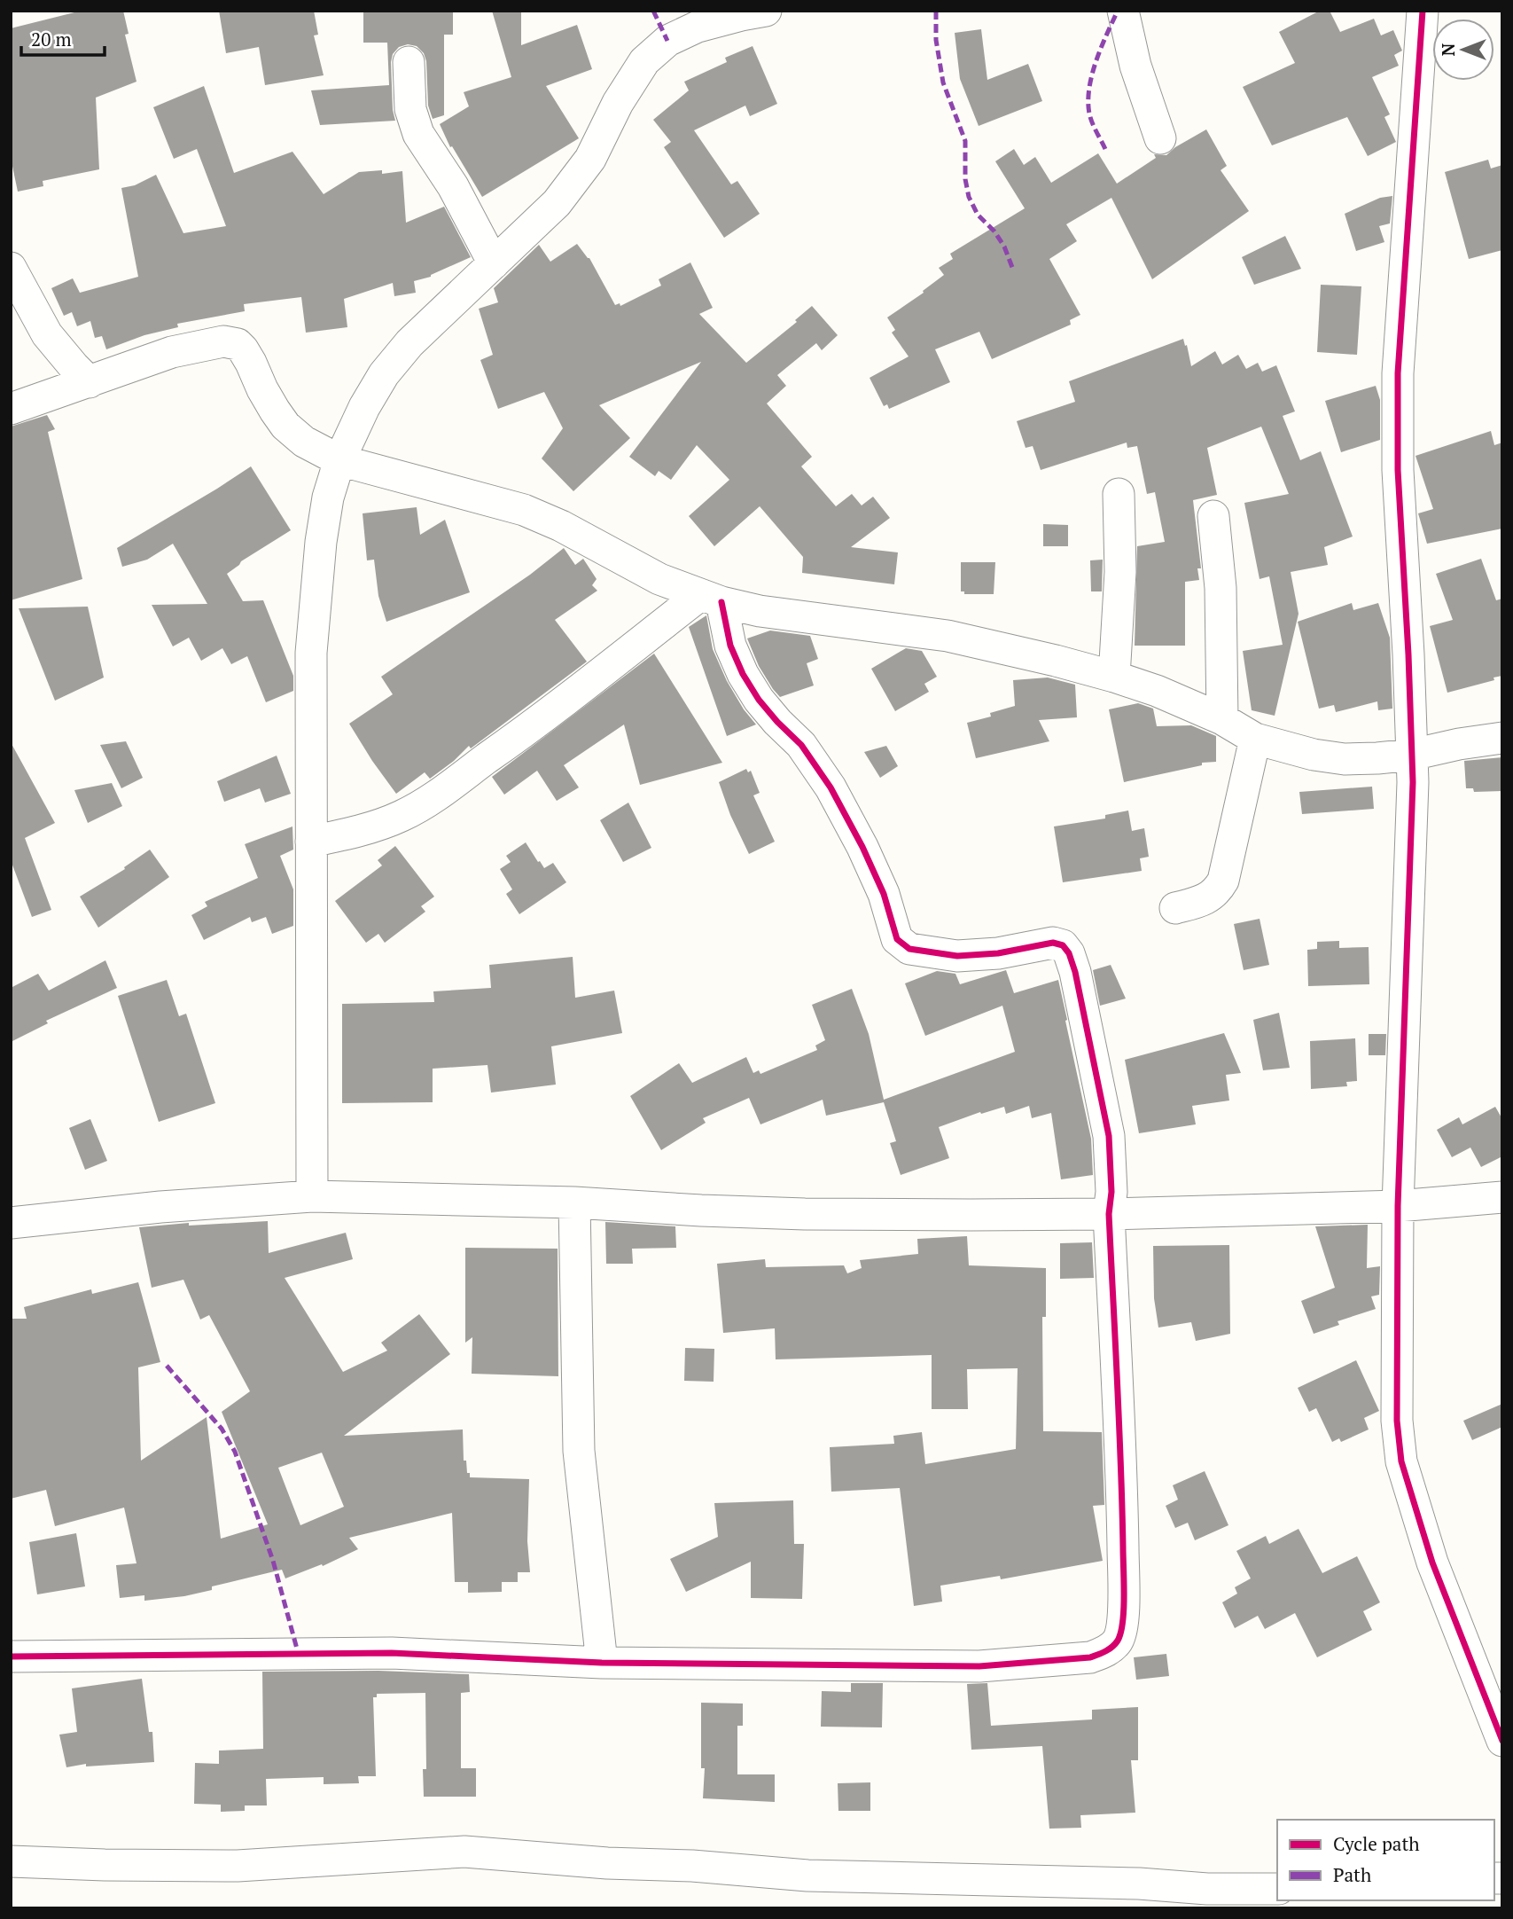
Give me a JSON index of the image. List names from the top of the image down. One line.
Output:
{"legend":["Cycle path","Path"],"scale_bar":"20 m","north":"left"}
